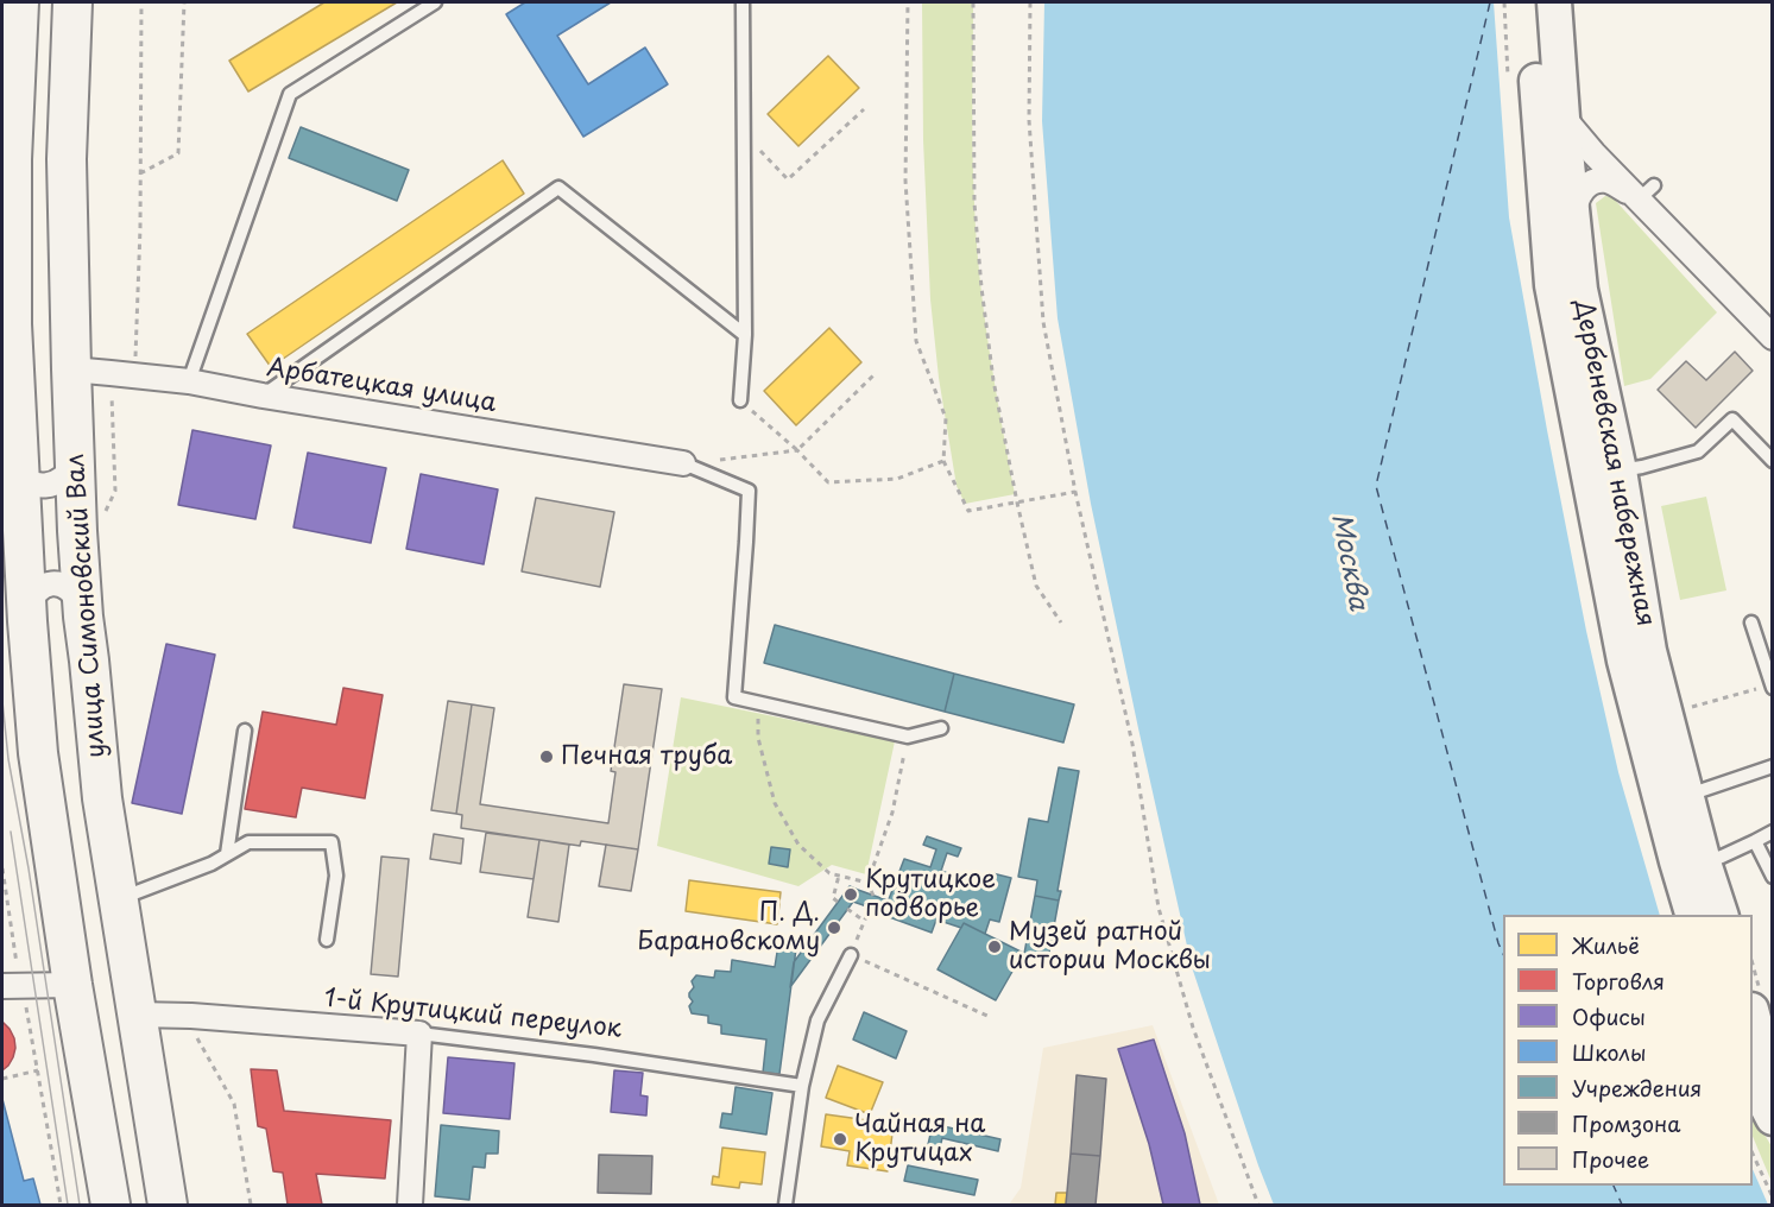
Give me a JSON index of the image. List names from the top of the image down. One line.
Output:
{"streets":{"main road":["Дербеневская набережная","улица Симоновский Вал"],"street":["Арбатецкая улица","1-й Крутицкий переулок"]},"crossings":[["Арбатецкая улица","улица Симоновский Вал"],["улица Симоновский Вал","1-й Крутицкий переулок"]],"water":["Москва"],"places":["Печная труба","Крутицкое подворье","П. Д. Барановскому","Музей ратной истории Москвы","Чайная на Крутицах"],"legend":["Жильё","Торговля","Офисы","Школы","Учреждения","Промзона","Прочее"]}
